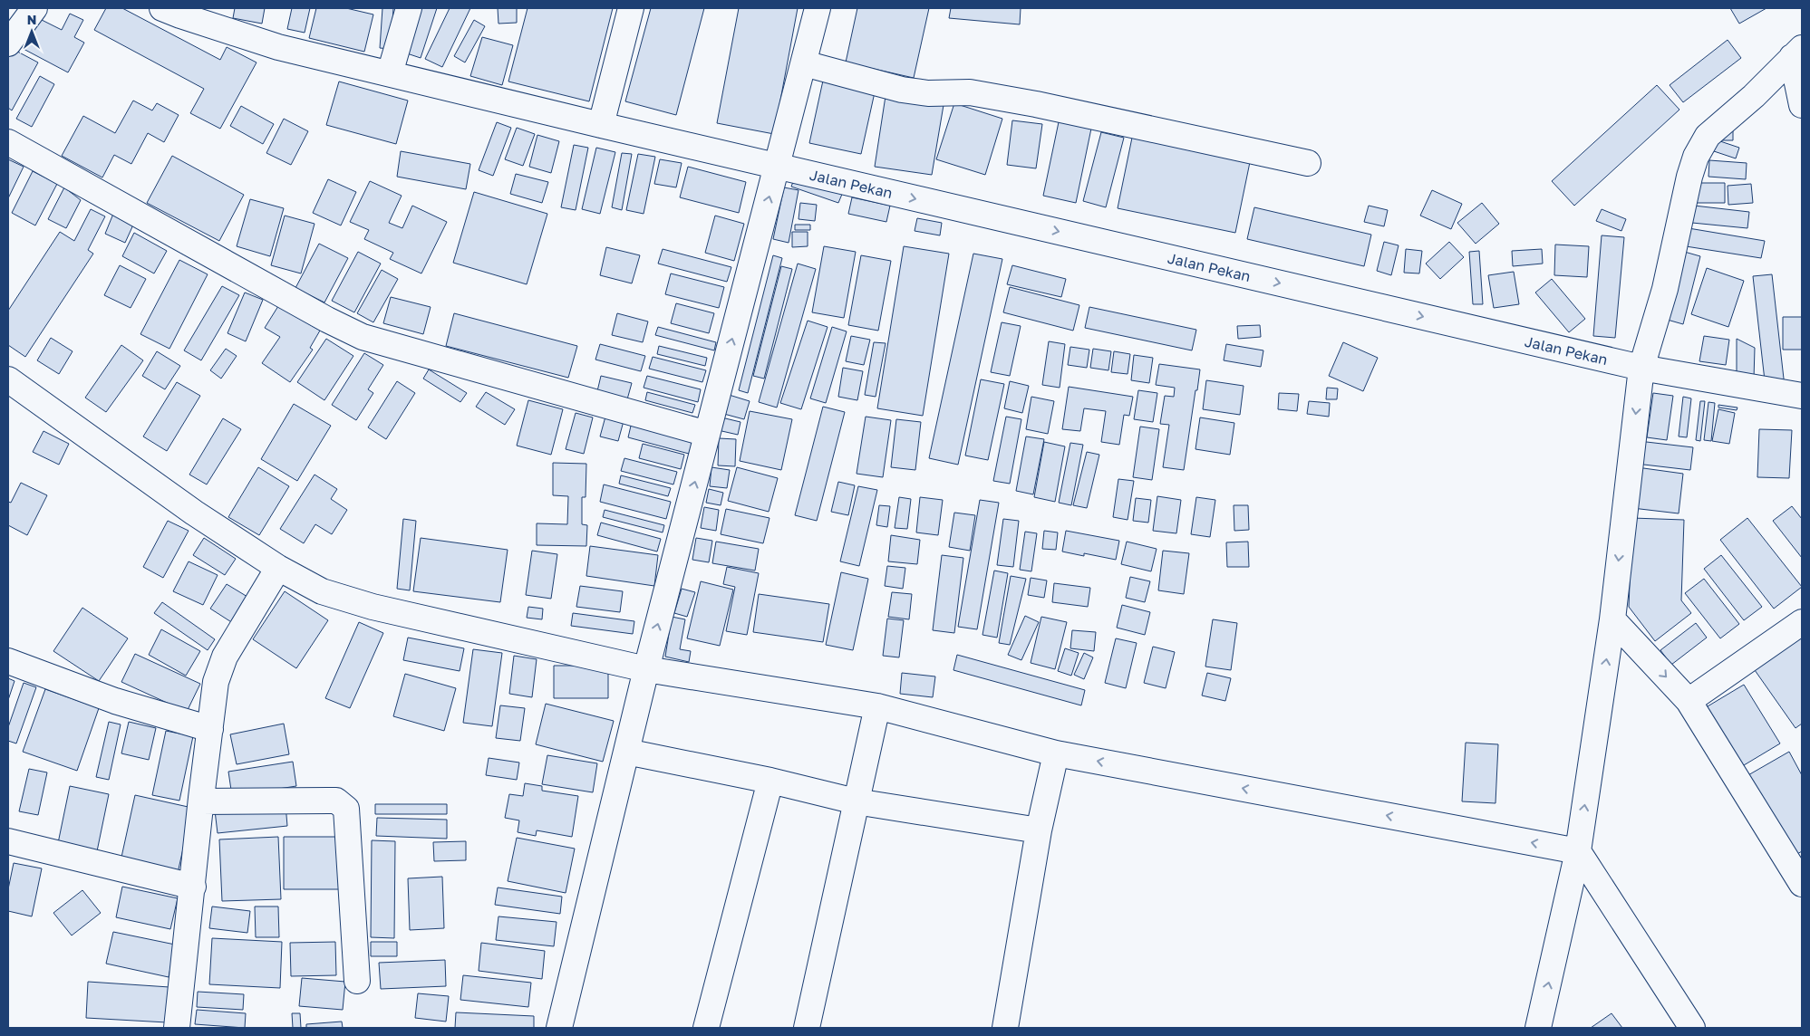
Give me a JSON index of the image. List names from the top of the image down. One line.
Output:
{"streets":{"street":["Jalan Pekan"]},"north":"top"}
